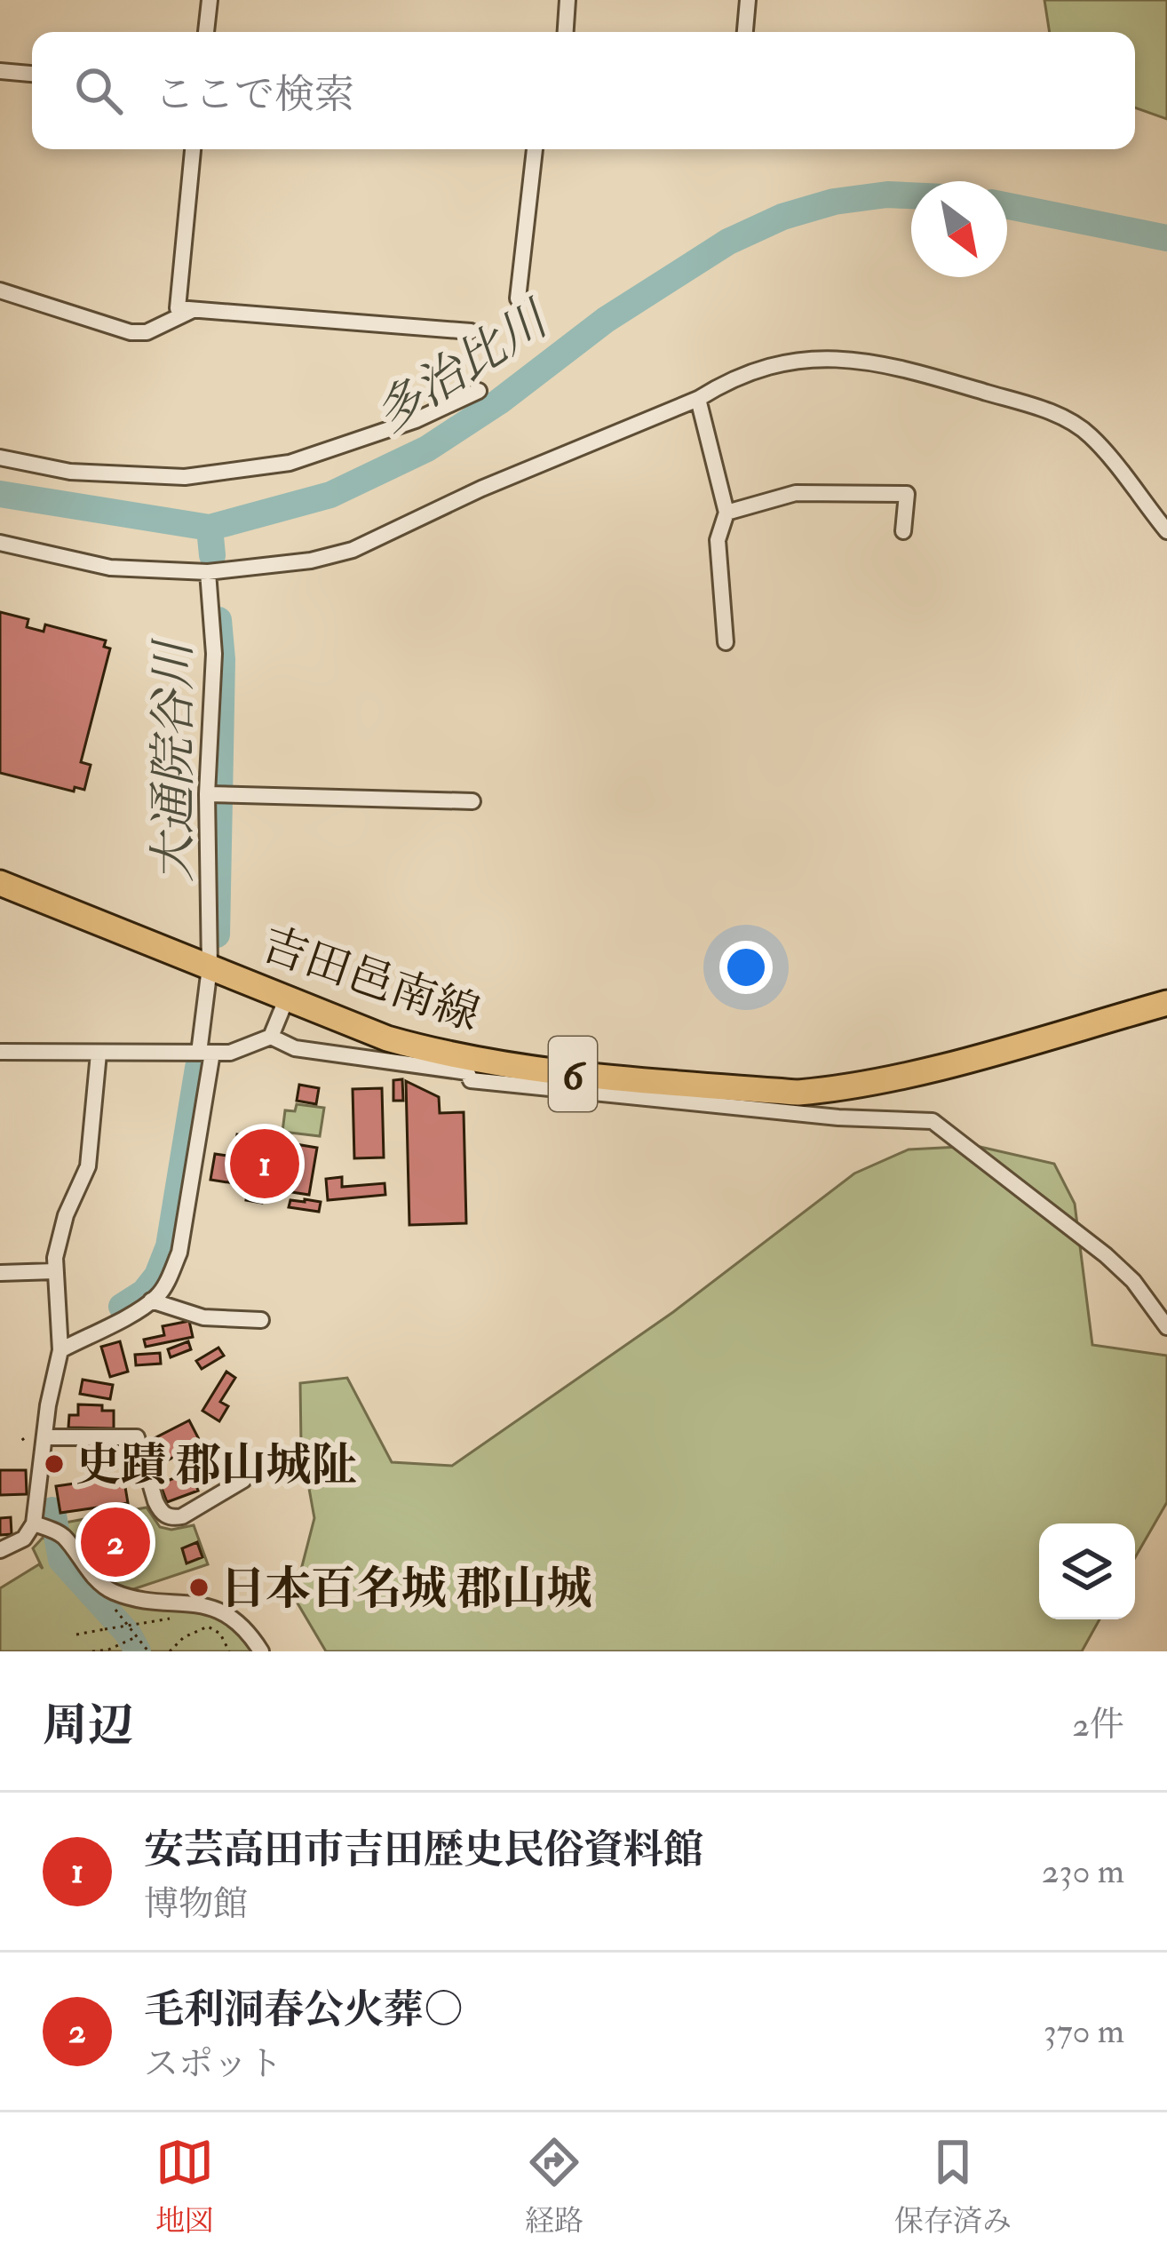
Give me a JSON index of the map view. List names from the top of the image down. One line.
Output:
{"streets":{"main road":["吉田邑南線","6"]},"water":["多治比川","大通院谷川"],"places":["史蹟 郡山城阯","日本百名城 郡山城"],"north":"bottom right","page":{"search":"ここで検索","pins":["1","2"],"heading":["周辺","2件"],"list":[{"mark":"1","name":"安芸高田市吉田歴史民俗資料館","note":"博物館","value":"230 m"},{"mark":"2","name":"毛利洞春公火葬○","note":"スポット","value":"370 m"}],"nav":["地図","経路","保存済み"]}}
